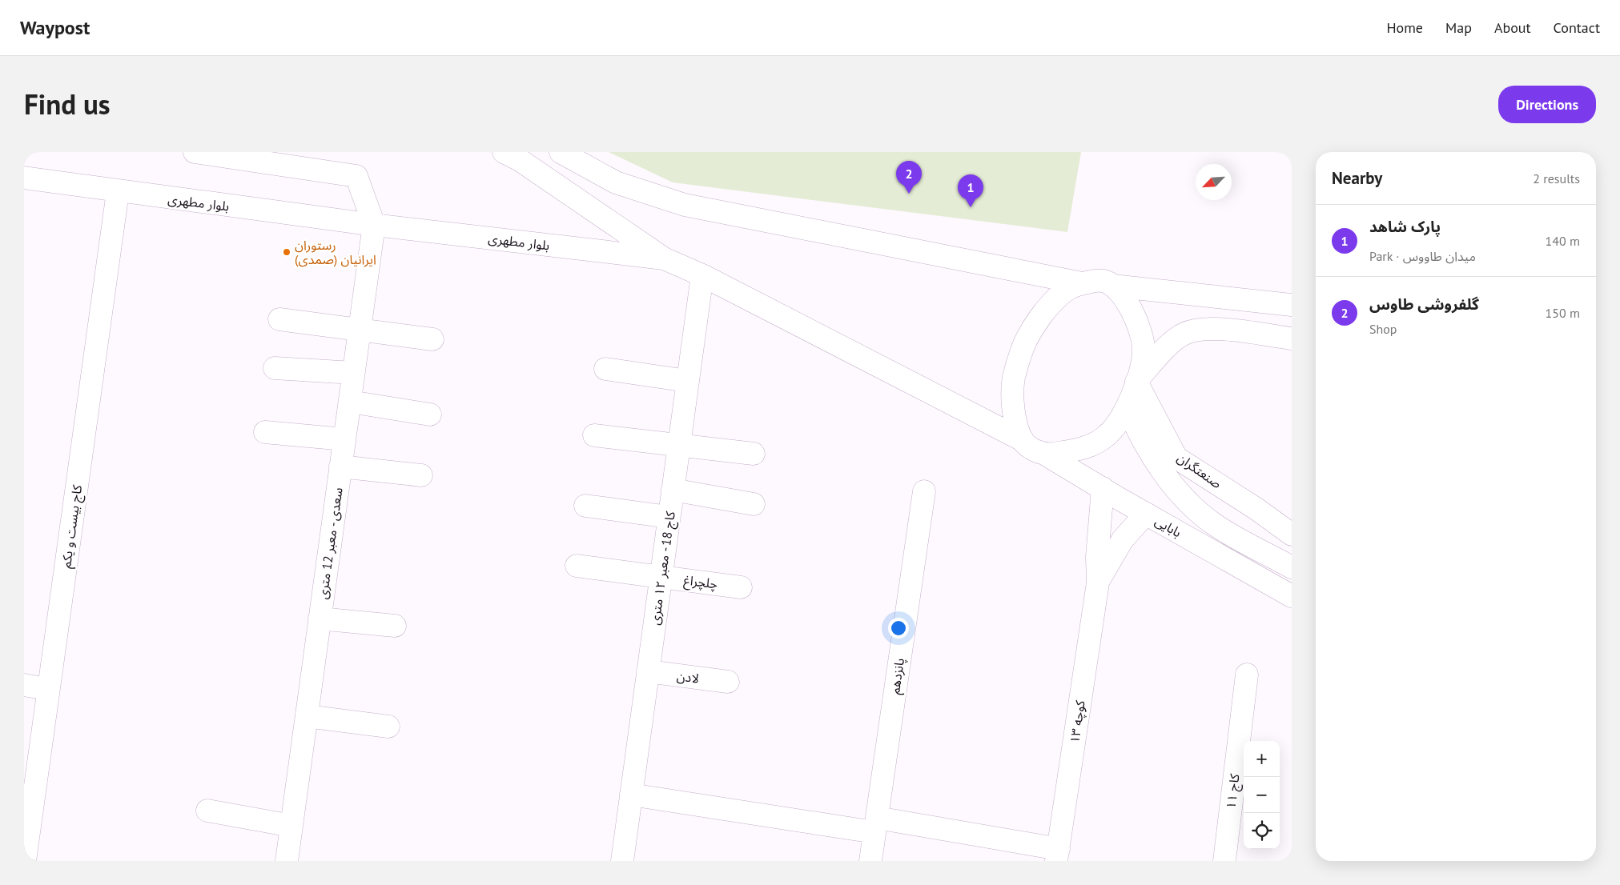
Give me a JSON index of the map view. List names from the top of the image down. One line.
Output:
{"streets":{"street":["بلوار مطهری","صنعتگران","کاج بیست و یکم","بابایی","سعدی - معبر 12 متری","کاج 18 - معبر ۱۲ متری","چلچراغ","پانزدهم","لادن","کوچه ۱۳","کاج ۱۱"]},"crossings":[["بلوار مطهری","کاج بیست و یکم"],["بلوار مطهری","بابایی"],["بلوار مطهری","سعدی - معبر 12 متری"],["بابایی","کاج 18 - معبر ۱۲ متری"],["بابایی","کوچه ۱۳"],["کاج 18 - معبر ۱۲ متری","چلچراغ"],["کاج 18 - معبر ۱۲ متری","لادن"]],"places":["رستوران ایرانیان (صمدی)"],"north":"bottom left","page":{"header":"Waypost","nav":["Home","Map","About","Contact"],"title":"Find us","buttons":"Directions","heading":["Nearby","2 results"],"pins":["2","1"],"list":[{"mark":"1","name":"پارک شاهد","note":"Park · میدان طاووس","value":"140 m"},{"mark":"2","name":"گلفروشی طاوس","note":"Shop","value":"150 m"}],"map_buttons":["+","−"]}}
